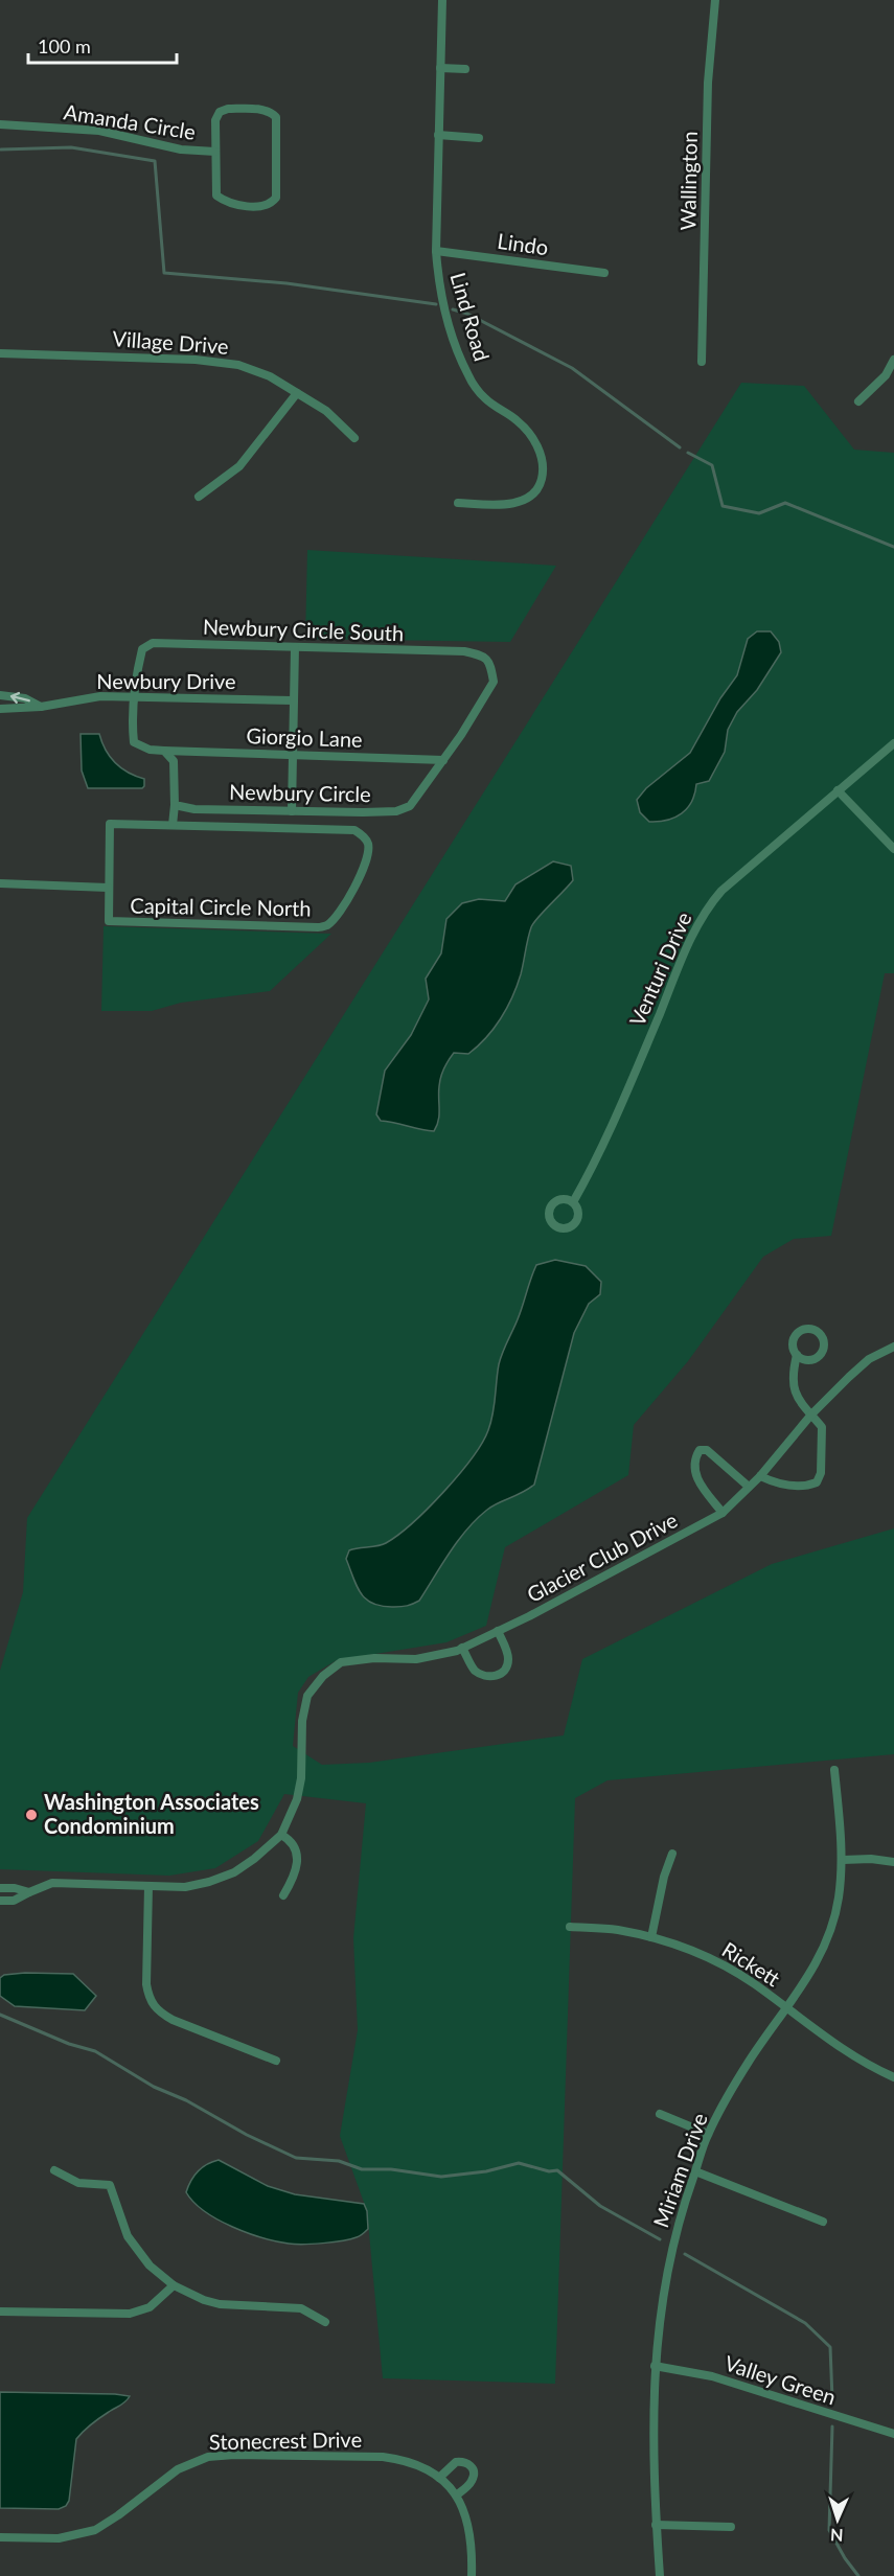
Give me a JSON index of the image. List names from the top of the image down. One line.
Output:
{"streets":{"street":["Amanda Circle","Wallington","Lindo","Lind Road","Village Drive","Newbury Circle South","Newbury Drive","Giorgio Lane","Newbury Circle","Capital Circle North","Venturi Drive","Glacier Club Drive","Rickett","Miriam Drive","Valley Green","Stonecrest Drive"]},"crossings":[["Lindo","Lind Road"],["Newbury Circle South","Newbury Drive"],["Newbury Circle South","Newbury Circle"],["Giorgio Lane","Newbury Circle"],["Rickett","Miriam Drive"],["Miriam Drive","Valley Green"]],"places":["Washington Associates Condominium"],"scale_bar":"100 m","north":"bottom"}
